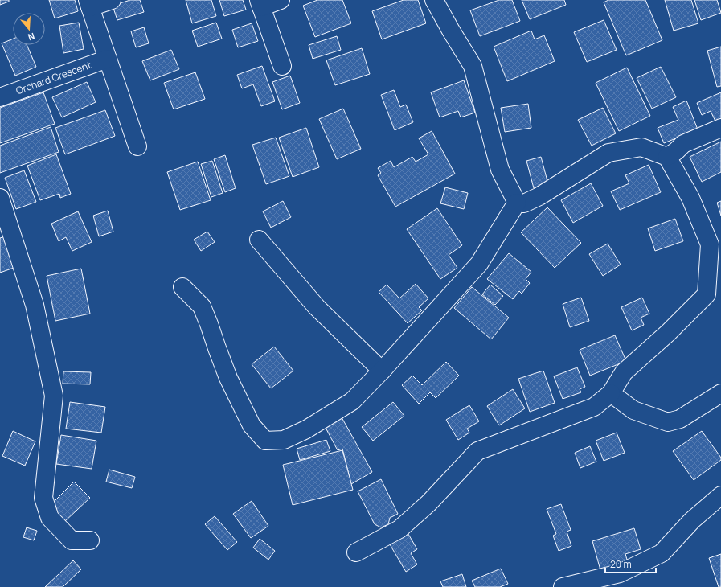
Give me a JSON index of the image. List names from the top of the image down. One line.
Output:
{"streets":{"street":["Orchard Crescent"]},"scale_bar":"20 m","north":"bottom"}
